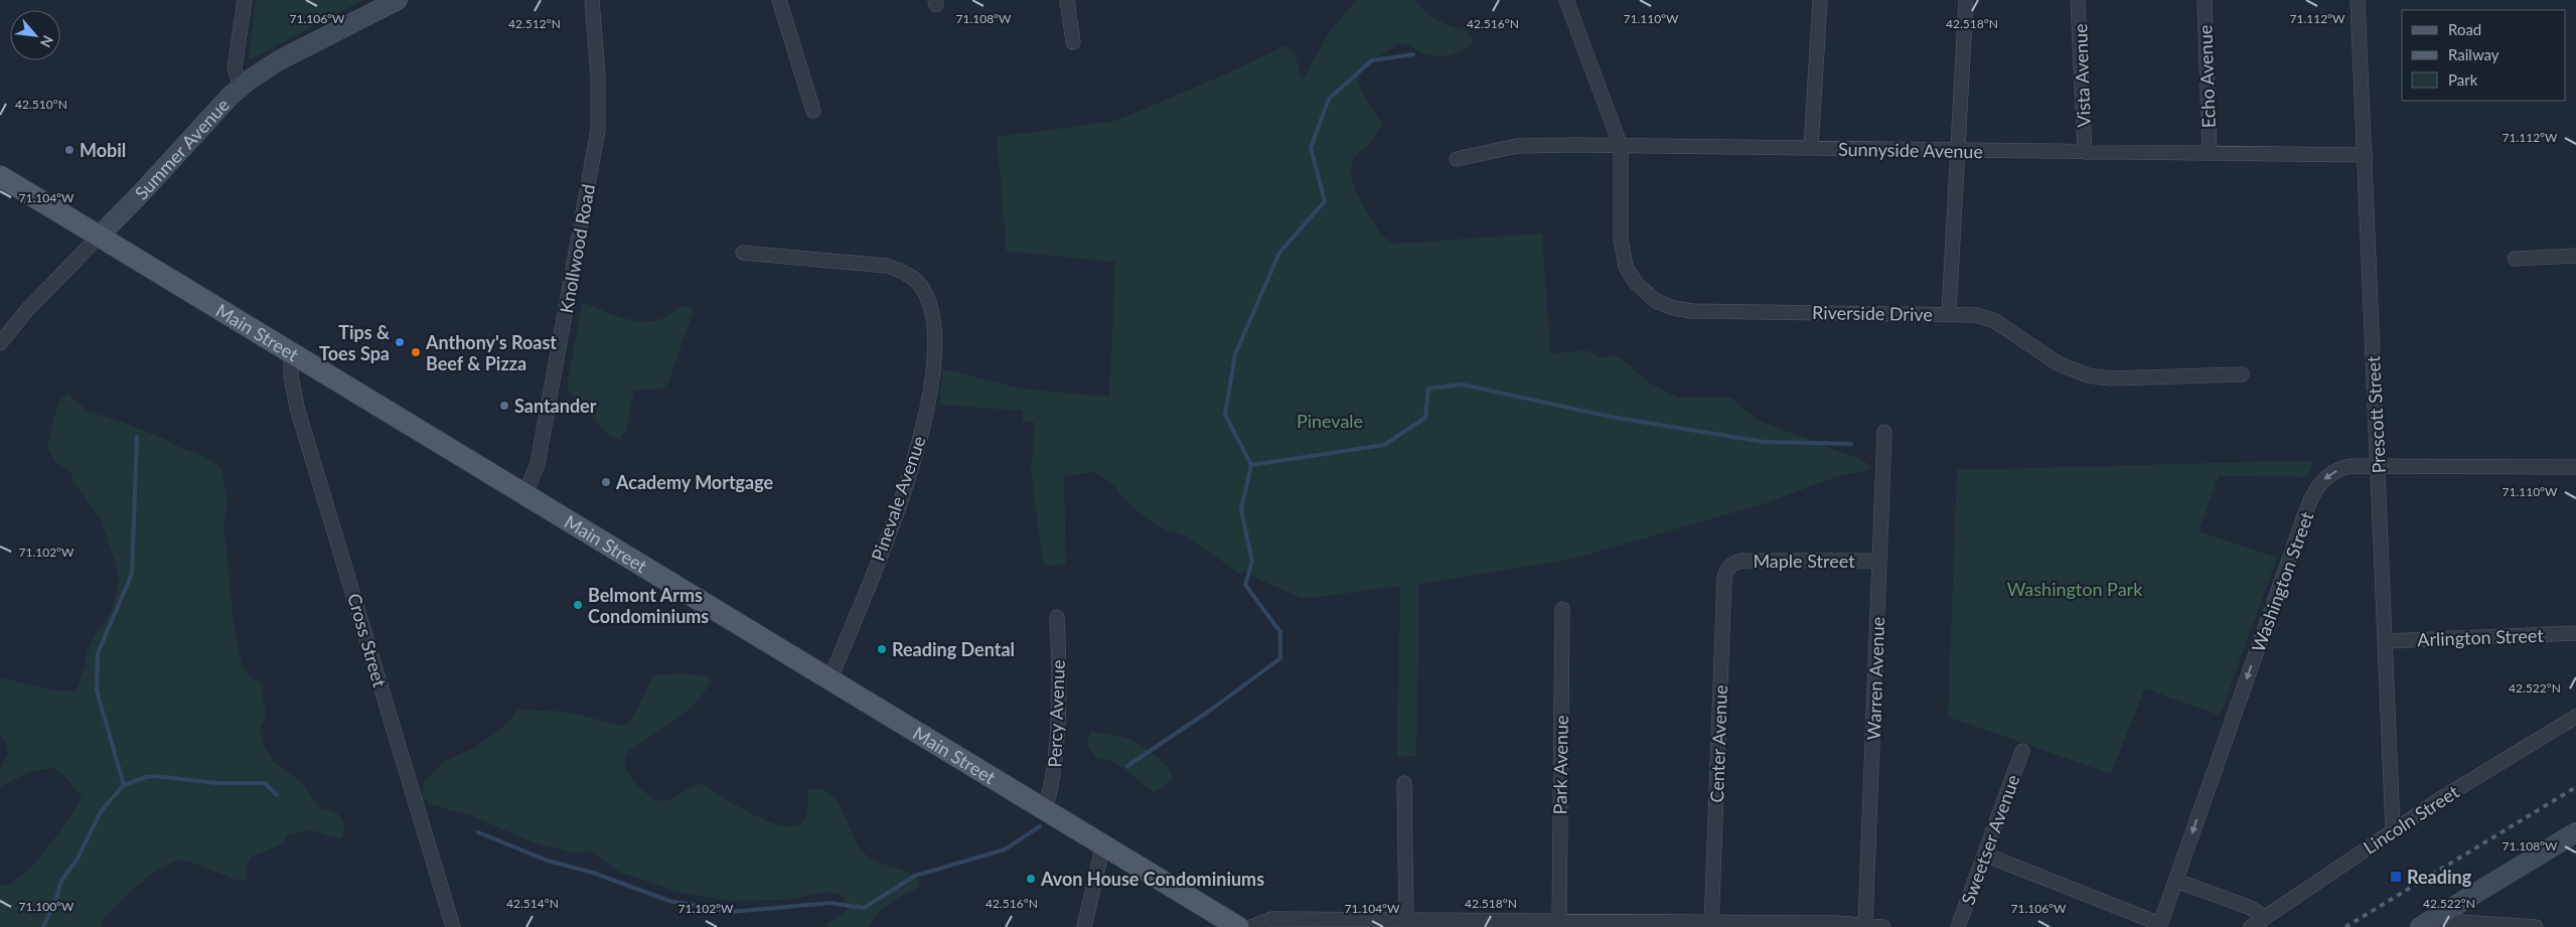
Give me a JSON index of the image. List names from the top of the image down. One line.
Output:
{"streets":{"main road":["Main Street"],"street":["Vista Avenue","Echo Avenue","Summer Avenue","Sunnyside Avenue","Knollwood Road","Riverside Drive","Prescott Street","Pinevale Avenue","Maple Street","Washington Street","Arlington Street","Cross Street","Warren Avenue","Percy Avenue","Center Avenue","Park Avenue","Lincoln Street","Sweetser Avenue"]},"crossings":[["Vista Avenue","Sunnyside Avenue"],["Echo Avenue","Sunnyside Avenue"],["Summer Avenue","Main Street"],["Sunnyside Avenue","Riverside Drive"],["Sunnyside Avenue","Prescott Street"],["Knollwood Road","Main Street"],["Main Street","Pinevale Avenue"],["Main Street","Cross Street"],["Main Street","Percy Avenue"],["Prescott Street","Washington Street"],["Prescott Street","Arlington Street"],["Prescott Street","Lincoln Street"],["Maple Street","Warren Avenue"],["Maple Street","Center Avenue"]],"one_way":["Washington Street"],"parks":["Pinevale","Washington Park"],"places":{"other":["Mobil","Tips & Toes Spa","Anthony's Roast Beef & Pizza","Santander","Academy Mortgage","Belmont Arms Condominiums","Reading Dental","Avon House Condominiums"],"transit":["Reading"]},"legend":["Road","Railway","Park"],"north":"bottom right","coordinates":["71.106°W","71.108°W","71.110°W","71.112°W","42.512°N","42.516°N","42.518°N","42.510°N","71.104°W","71.102°W","42.522°N","42.514°N","71.100°W"]}
